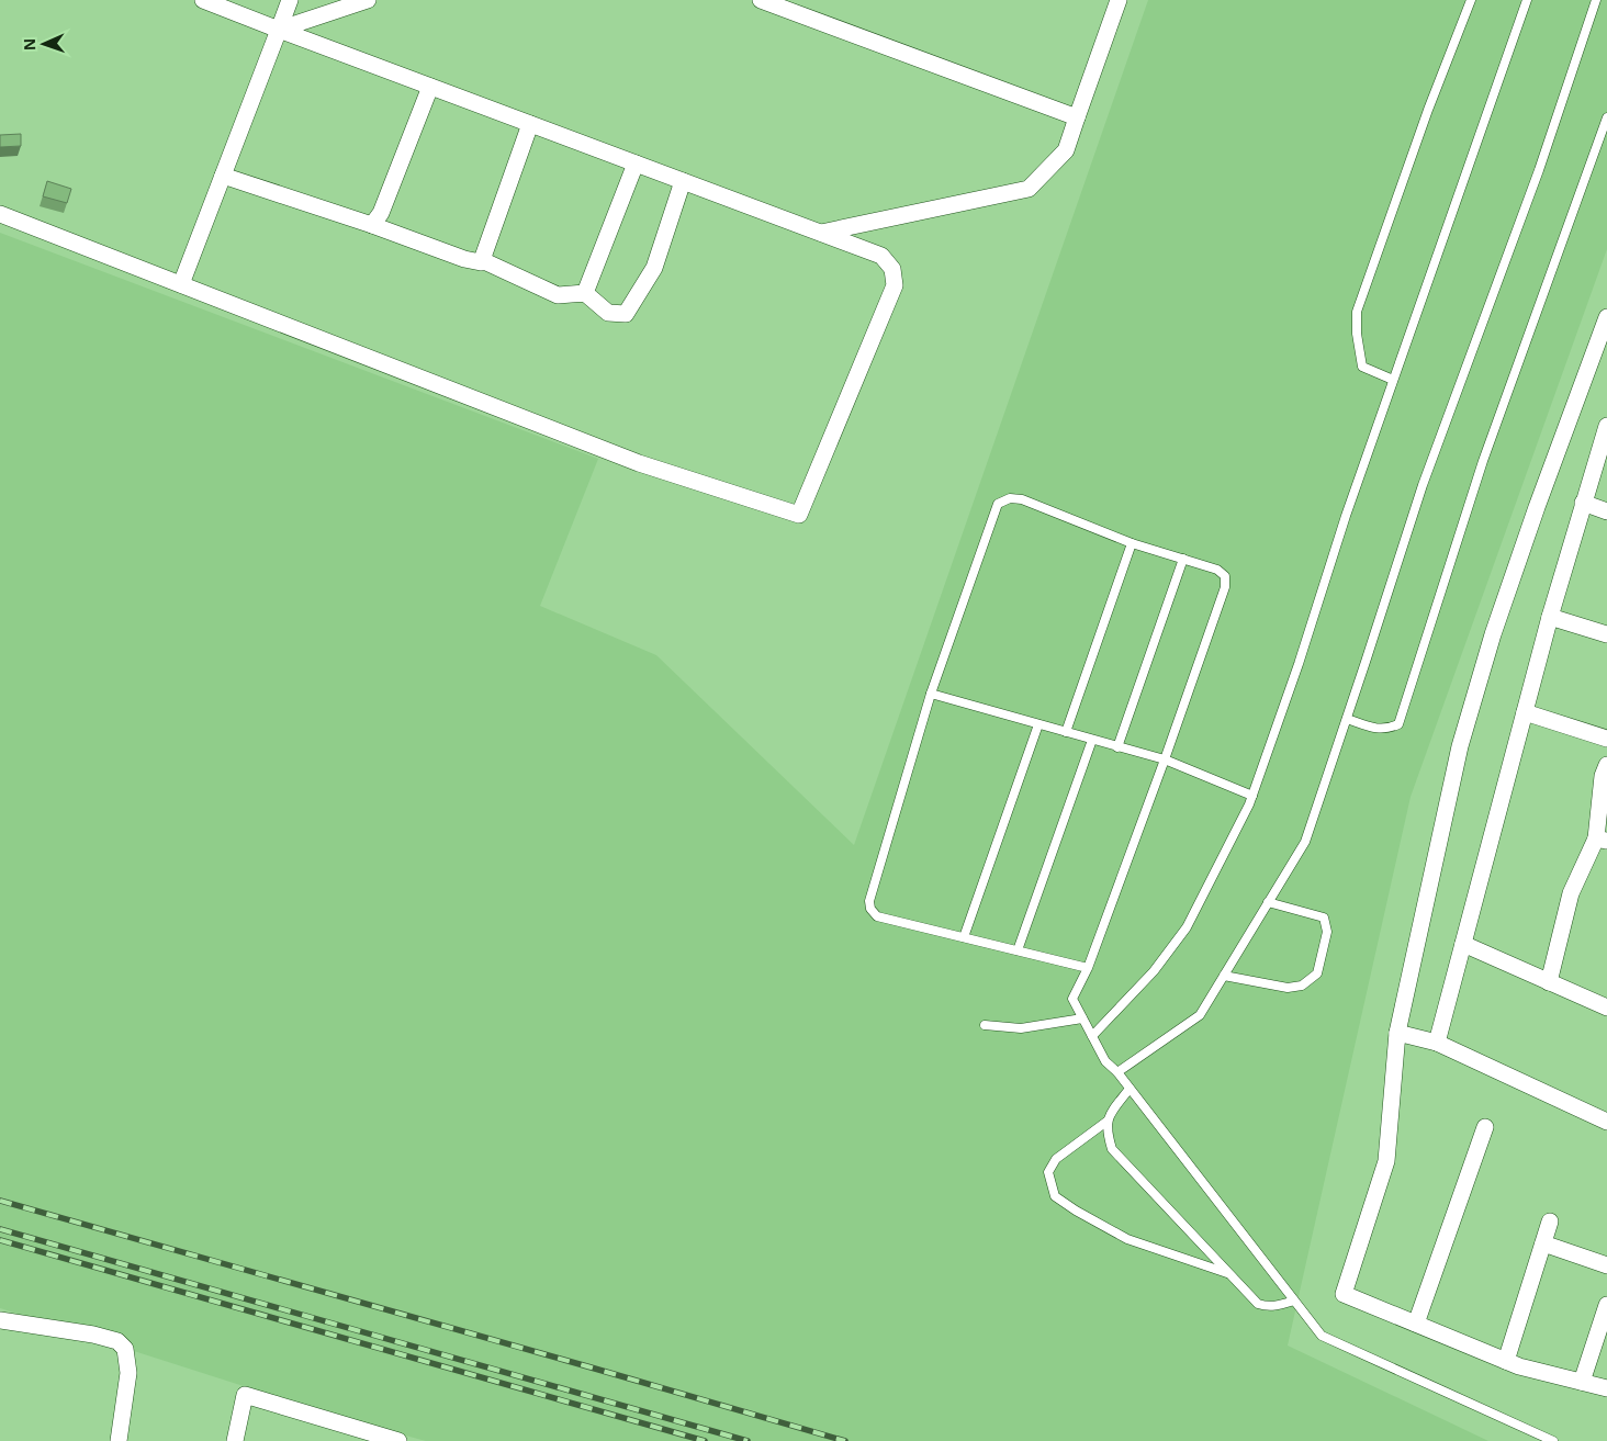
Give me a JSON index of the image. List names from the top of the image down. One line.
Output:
{"north":"left"}
